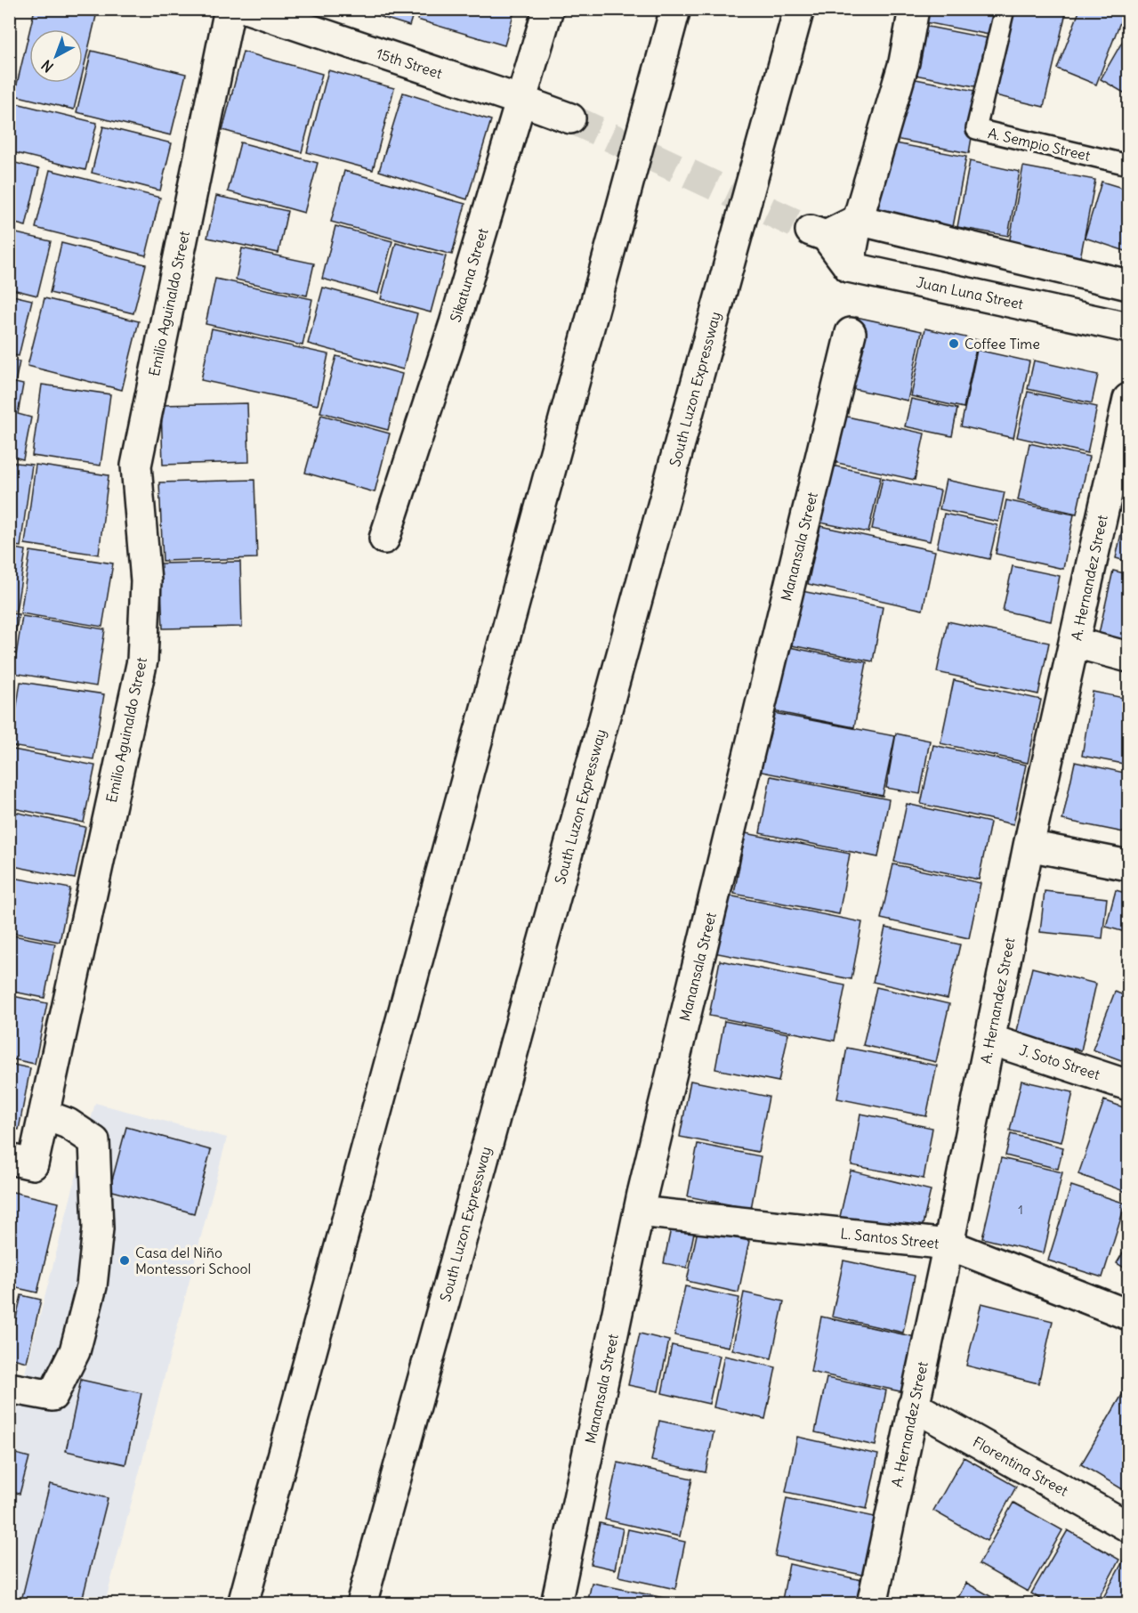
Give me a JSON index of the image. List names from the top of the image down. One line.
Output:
{"streets":{"main road":["15th Street","Sikatuna Street","Juan Luna Street","Emilio Aguinaldo Street","South Luzon Expressway","Manansala Street","A. Hernandez Street","J. Soto Street","L. Santos Street","Florentina Street"],"lane":["A. Sempio Street"]},"crossings":[["15th Street","Sikatuna Street"],["Manansala Street","L. Santos Street"],["A. Hernandez Street","J. Soto Street"],["A. Hernandez Street","L. Santos Street"],["A. Hernandez Street","Florentina Street"]],"places":["Coffee Time","Casa del Niño Montessori School"],"house_numbers":["1"],"north":"bottom left"}
